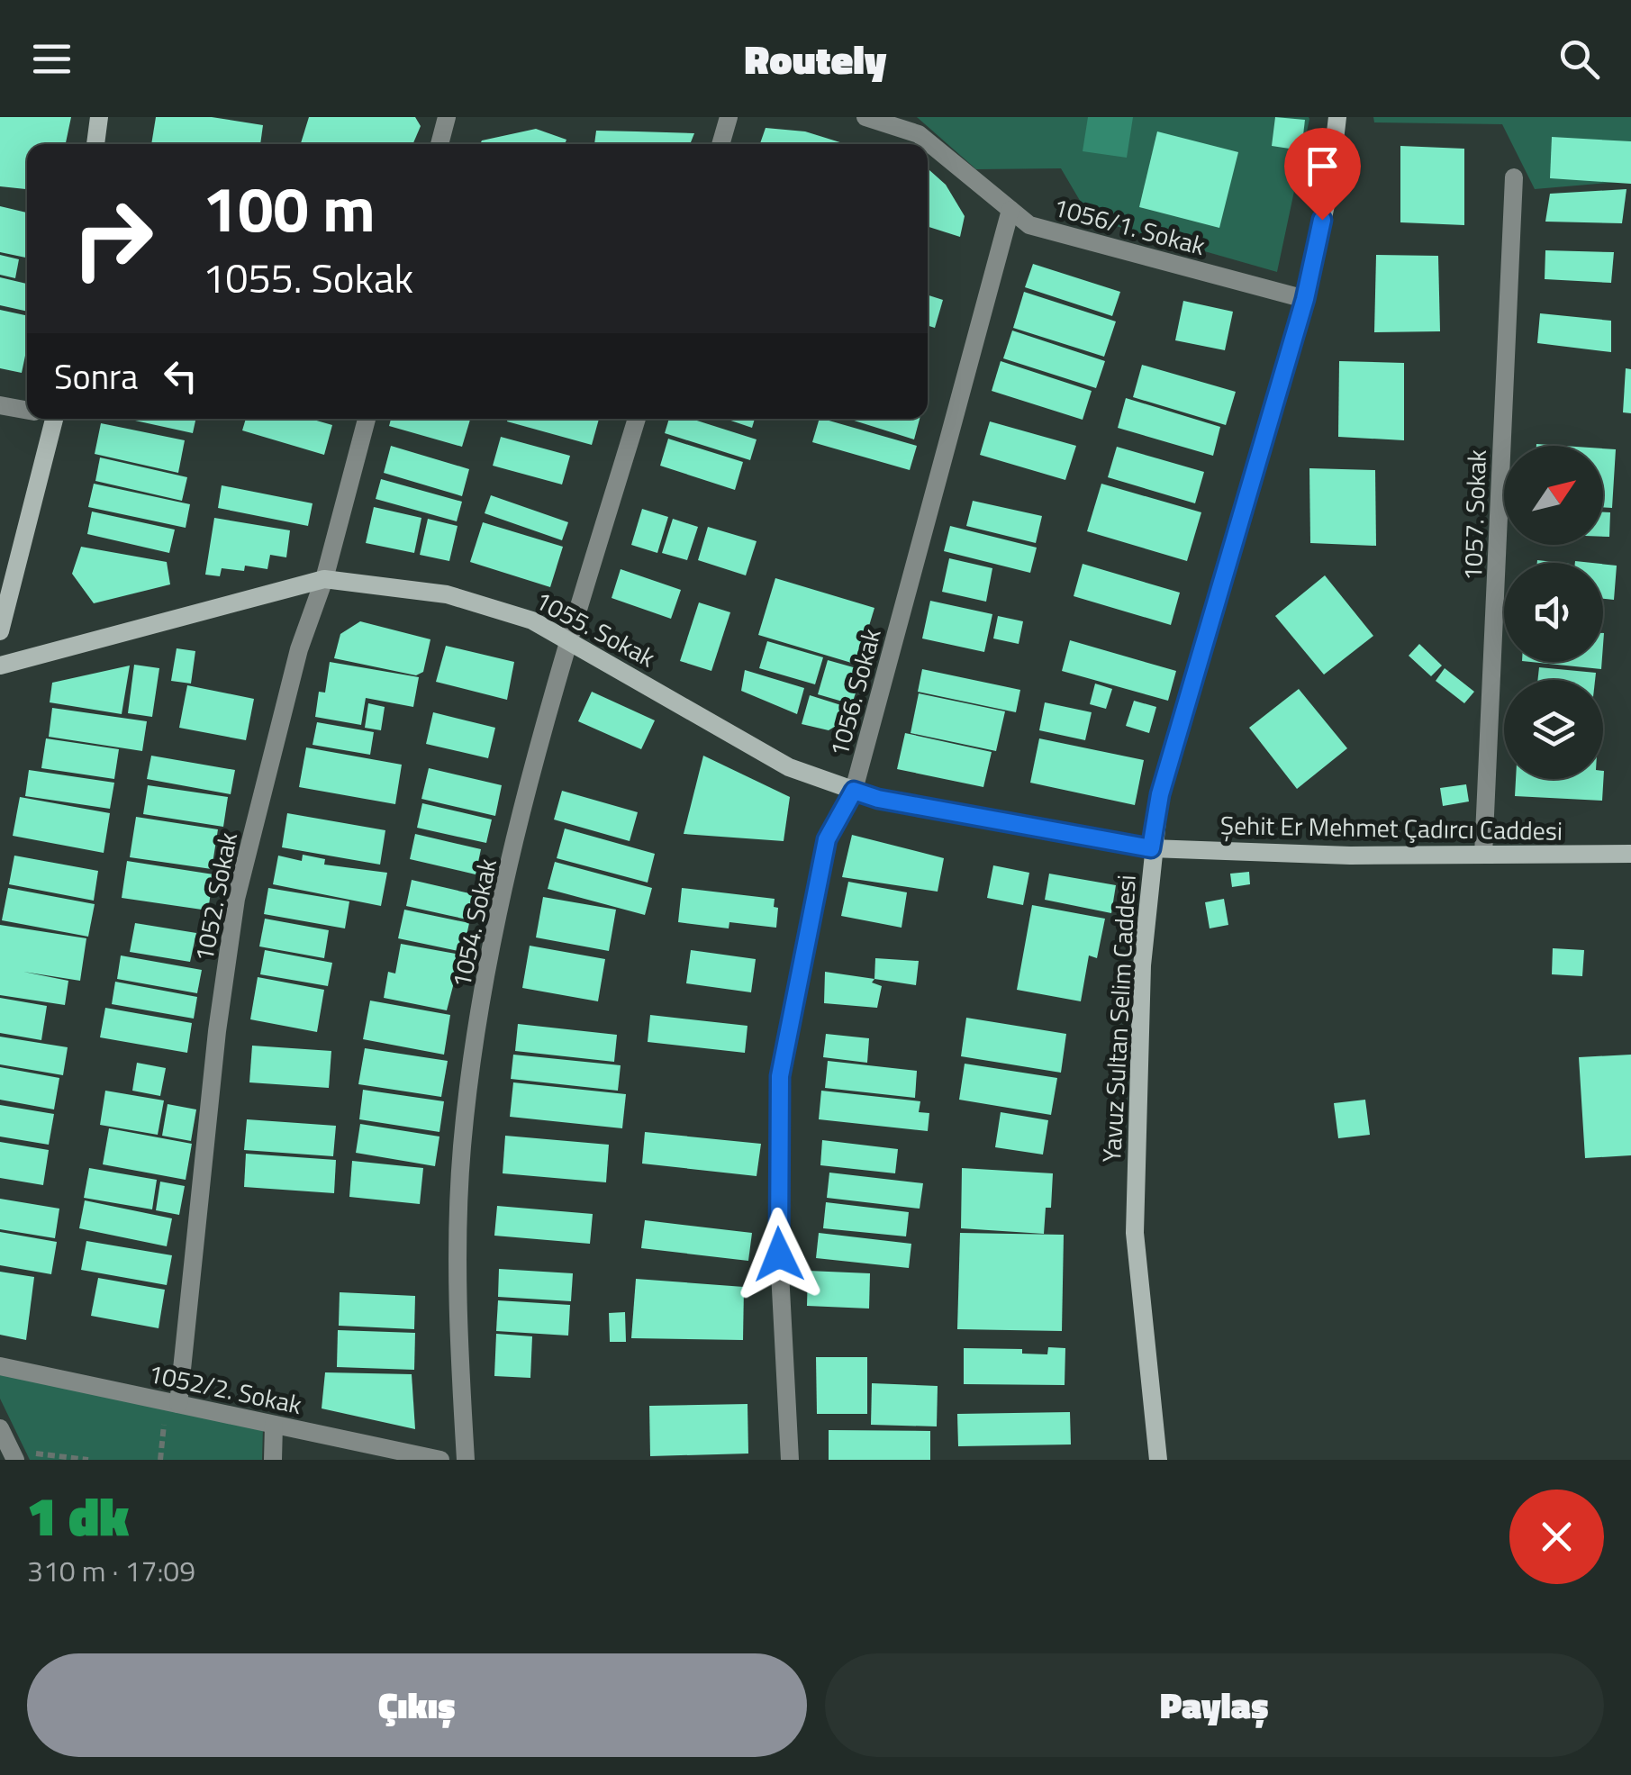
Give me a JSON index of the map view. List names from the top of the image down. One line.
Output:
{"streets":{"main road":["1055. Sokak","Şehit Er Mehmet Çadırcı Caddesi","Yavuz Sultan Selim Caddesi"],"street":["1056/1. Sokak","1057. Sokak","1056. Sokak","1052. Sokak","1054. Sokak","1052/2. Sokak"]},"crossings":[["1056/1. Sokak","1056. Sokak"],["1056/1. Sokak","Yavuz Sultan Selim Caddesi"],["1057. Sokak","Şehit Er Mehmet Çadırcı Caddesi"],["1055. Sokak","1056. Sokak"],["1055. Sokak","Şehit Er Mehmet Çadırcı Caddesi"],["1055. Sokak","1052. Sokak"],["1055. Sokak","1054. Sokak"],["1055. Sokak","Yavuz Sultan Selim Caddesi"],["Şehit Er Mehmet Çadırcı Caddesi","Yavuz Sultan Selim Caddesi"],["1052. Sokak","1052/2. Sokak"]],"north":"top right","page":{"header":"Routely","turn":["100 m","1055. Sokak"],"then":"Sonra","heading":["1 dk","310 m · 17:09"],"buttons":["Çıkış","Paylaş"]}}
